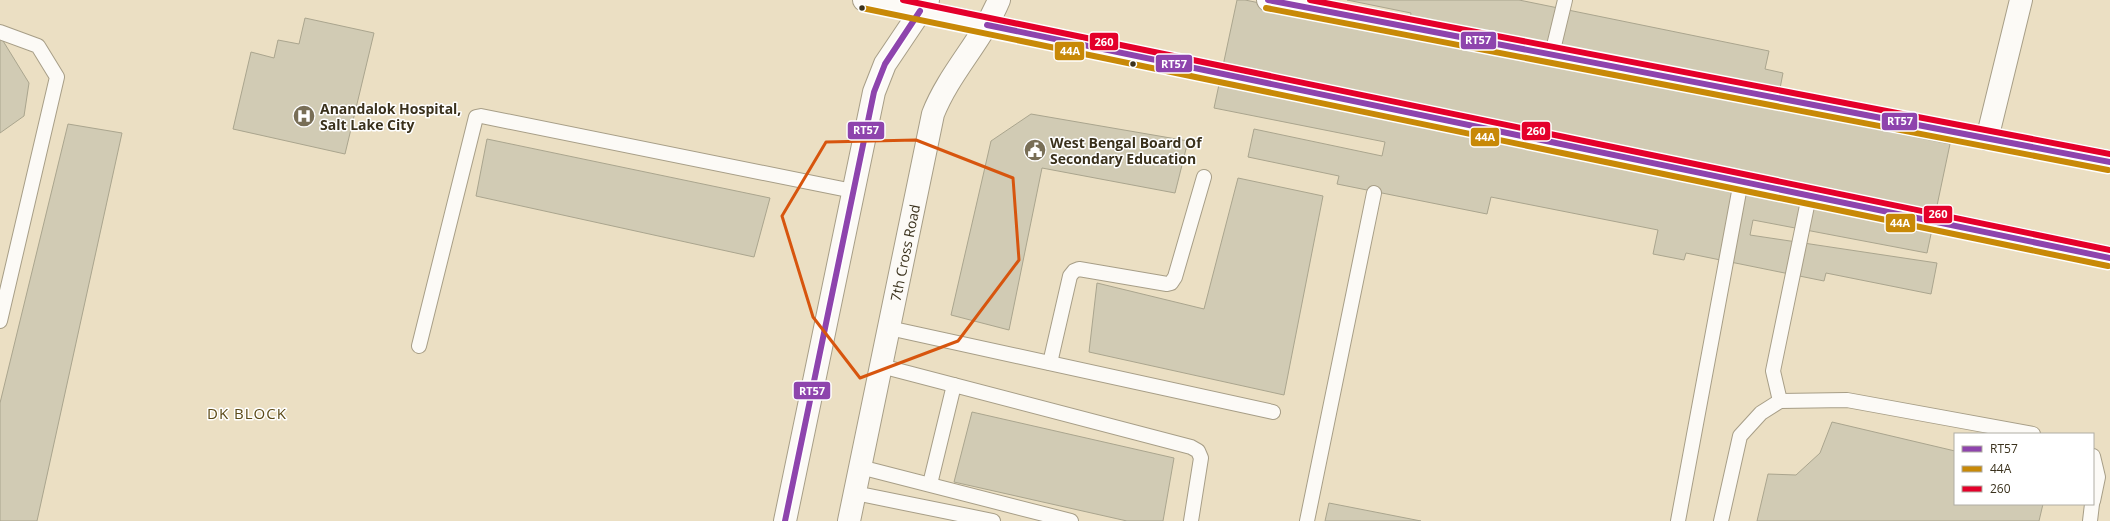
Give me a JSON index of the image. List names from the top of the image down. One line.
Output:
{"streets":{"main road":["7th Cross Road"]},"districts":["DK BLOCK"],"places":{"hospital":["Anandalok Hospital, Salt Lake City"],"public building":["West Bengal Board Of Secondary Education"]},"lines":["transit line RT57","transit line 260","transit line 44A"],"legend":["RT57","44A","260"]}
